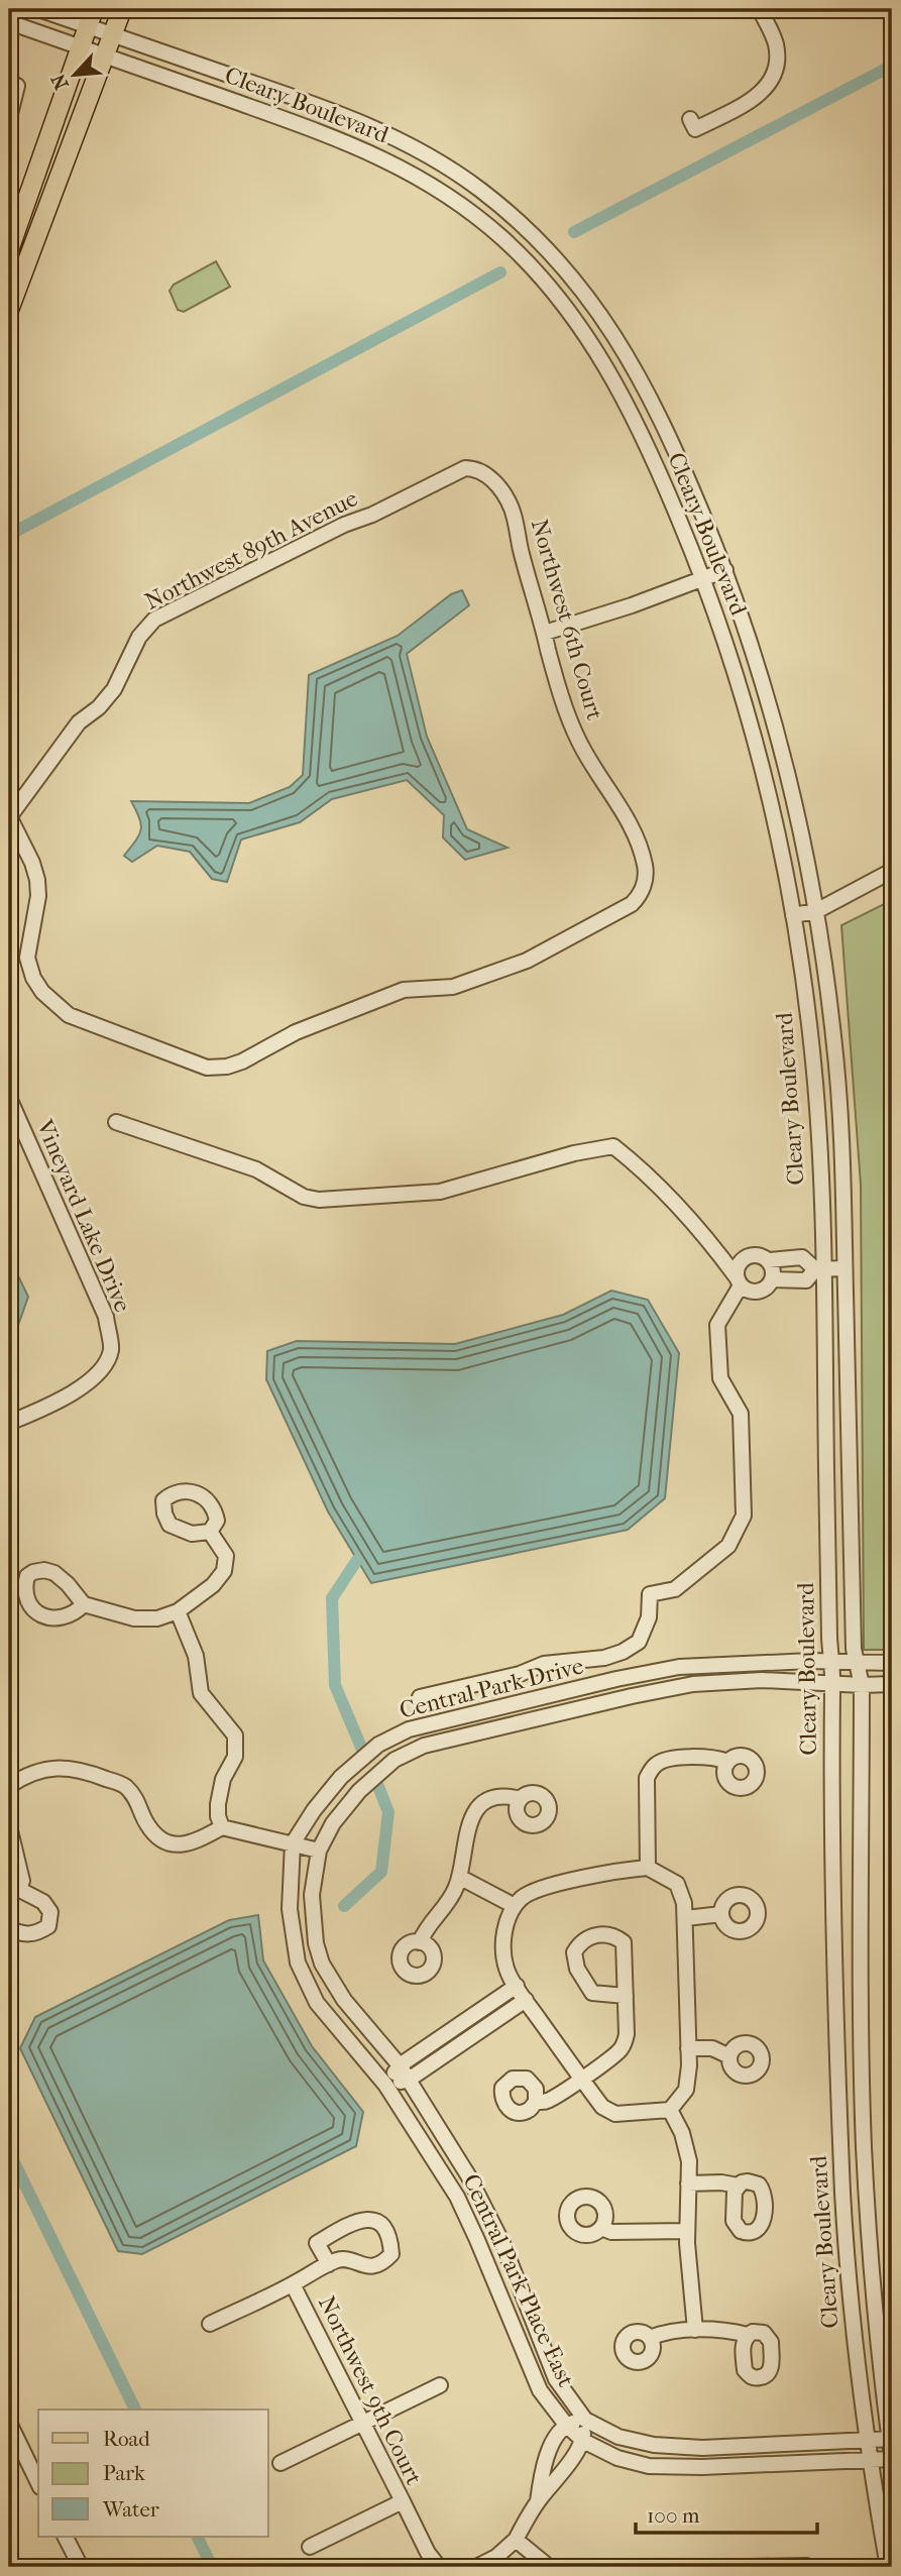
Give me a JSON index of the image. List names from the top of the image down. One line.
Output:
{"streets":{"street":["Cleary Boulevard","Northwest 89th Avenue","Northwest 6th Court","Vineyard Lake Drive","Central Park Drive","Central Park Place East","Northwest 9th Court"]},"crossings":[["Cleary Boulevard","Central Park Drive"],["Cleary Boulevard","Central Park Place East"],["Northwest 89th Avenue","Northwest 6th Court"],["Central Park Drive","Central Park Place East"]],"legend":["Road","Park","Water"],"scale_bar":"100 m","north":"bottom left"}
